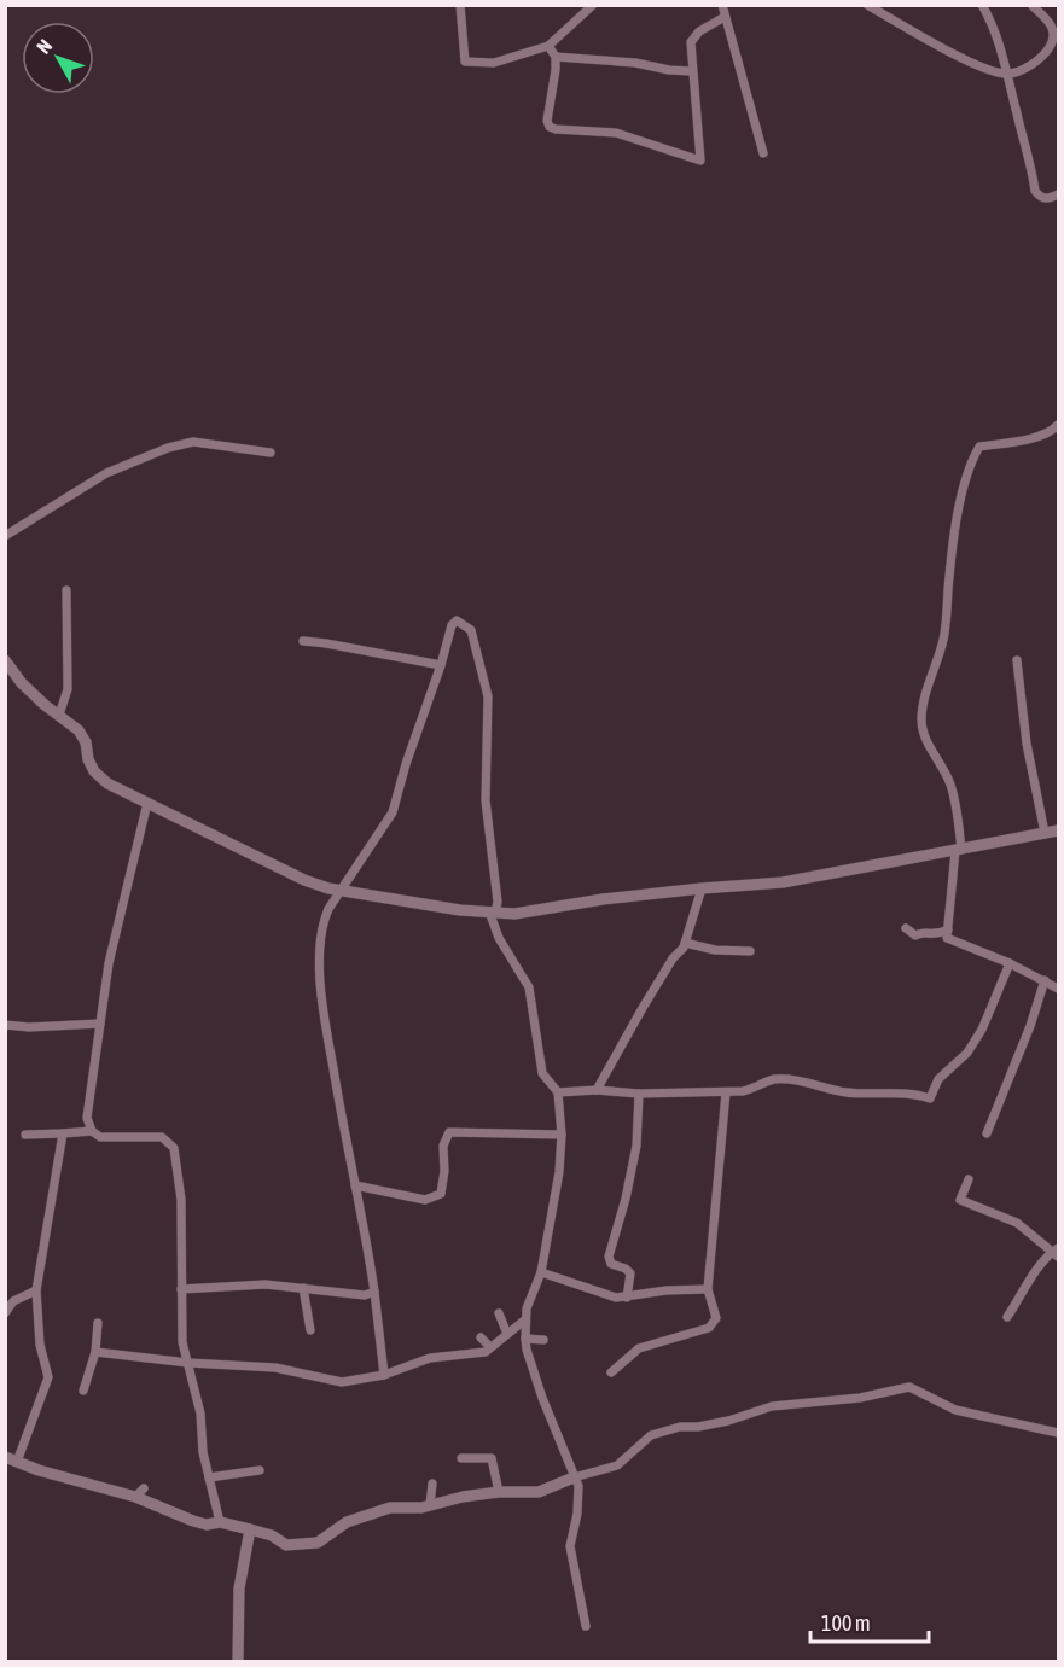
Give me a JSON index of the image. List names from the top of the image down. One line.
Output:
{"scale_bar":"100 m","north":"top left"}
